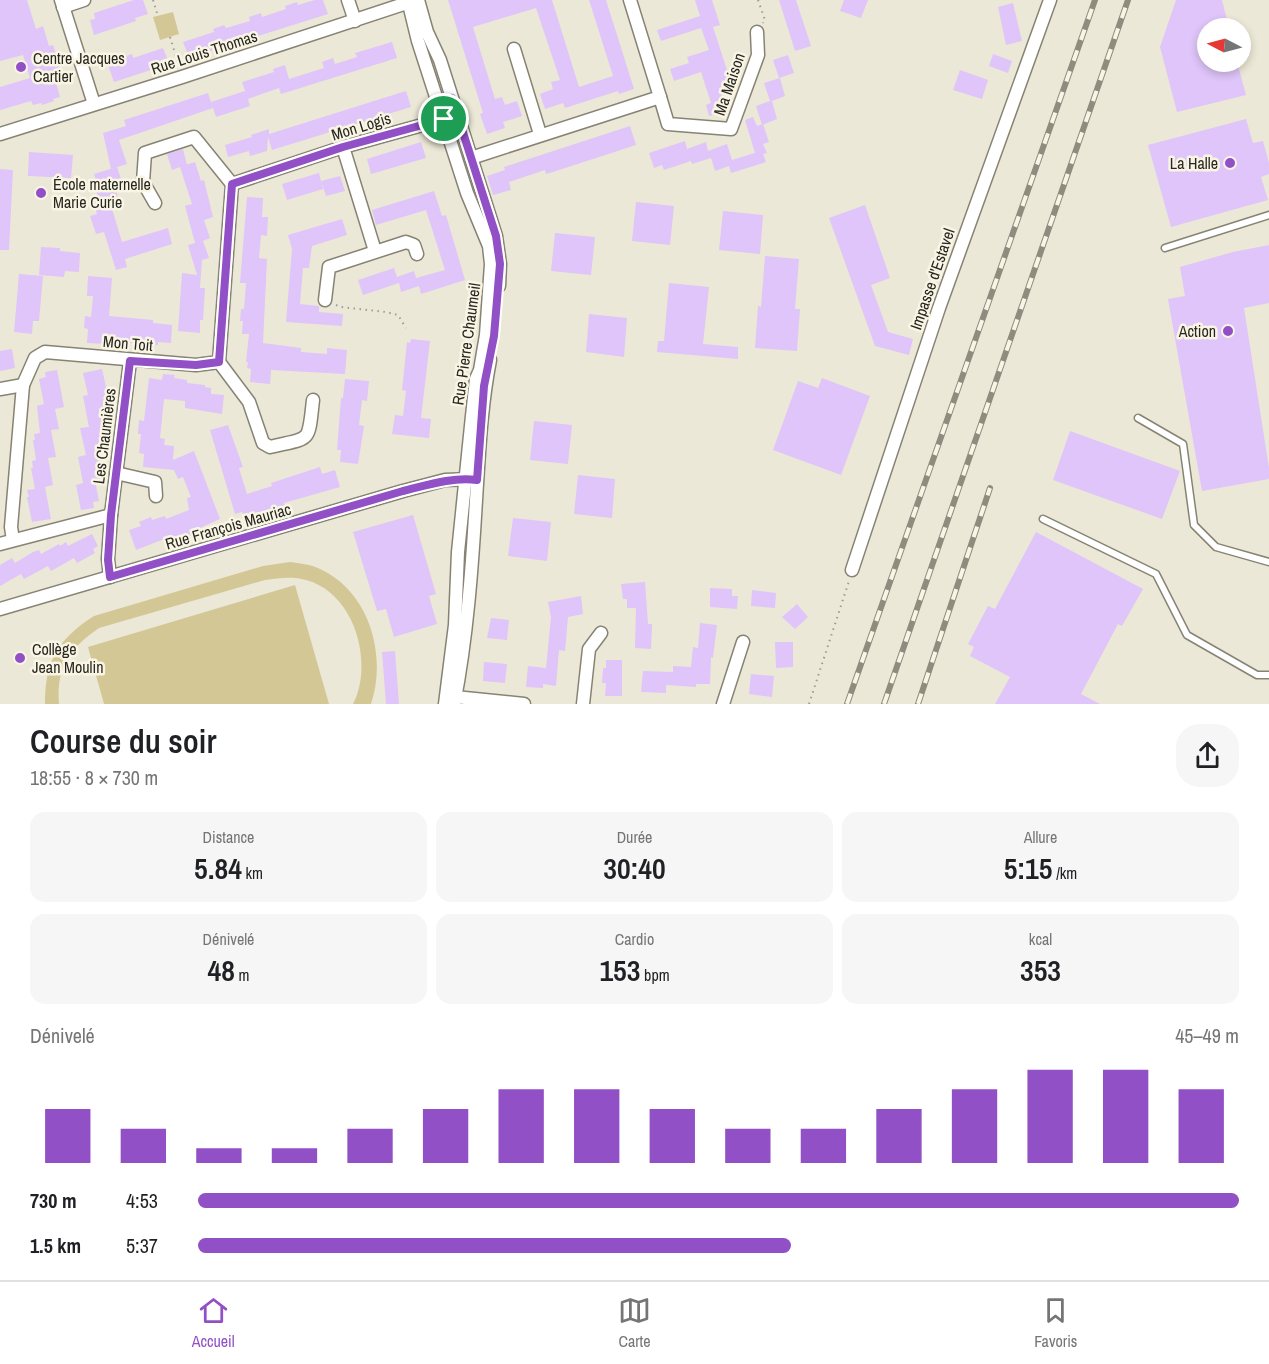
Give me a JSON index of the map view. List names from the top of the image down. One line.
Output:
{"streets":{"street":["Rue Louis Thomas","Ma Maison","Mon Logis","Impasse d'Estavel","Mon Toit","Rue Pierre Chaumeil","Les Chaumières","Rue François Mauriac"]},"crossings":[["Rue Louis Thomas","Rue Pierre Chaumeil"],["Mon Logis","Rue Pierre Chaumeil"],["Mon Toit","Les Chaumières"],["Rue Pierre Chaumeil","Rue François Mauriac"],["Les Chaumières","Rue François Mauriac"]],"places":["Centre Jacques Cartier","La Halle","École maternelle Marie Curie","Action","Collège Jean Moulin"],"north":"left","page":{"heading":["Course du soir","18:55 · 8 × 730 m"],"stats":[["Distance","5.84 km"],["Durée","30:40"],["Allure","5:15 /km"],["Dénivelé","48 m"],["Cardio","153 bpm"],["kcal","353"]],"chart":["Dénivelé","45–49 m"],"list":[{"name":"730 m","note":"4:53"},{"name":"1.5 km","note":"5:37"}],"tabs":["Accueil","Carte","Favoris"]}}
